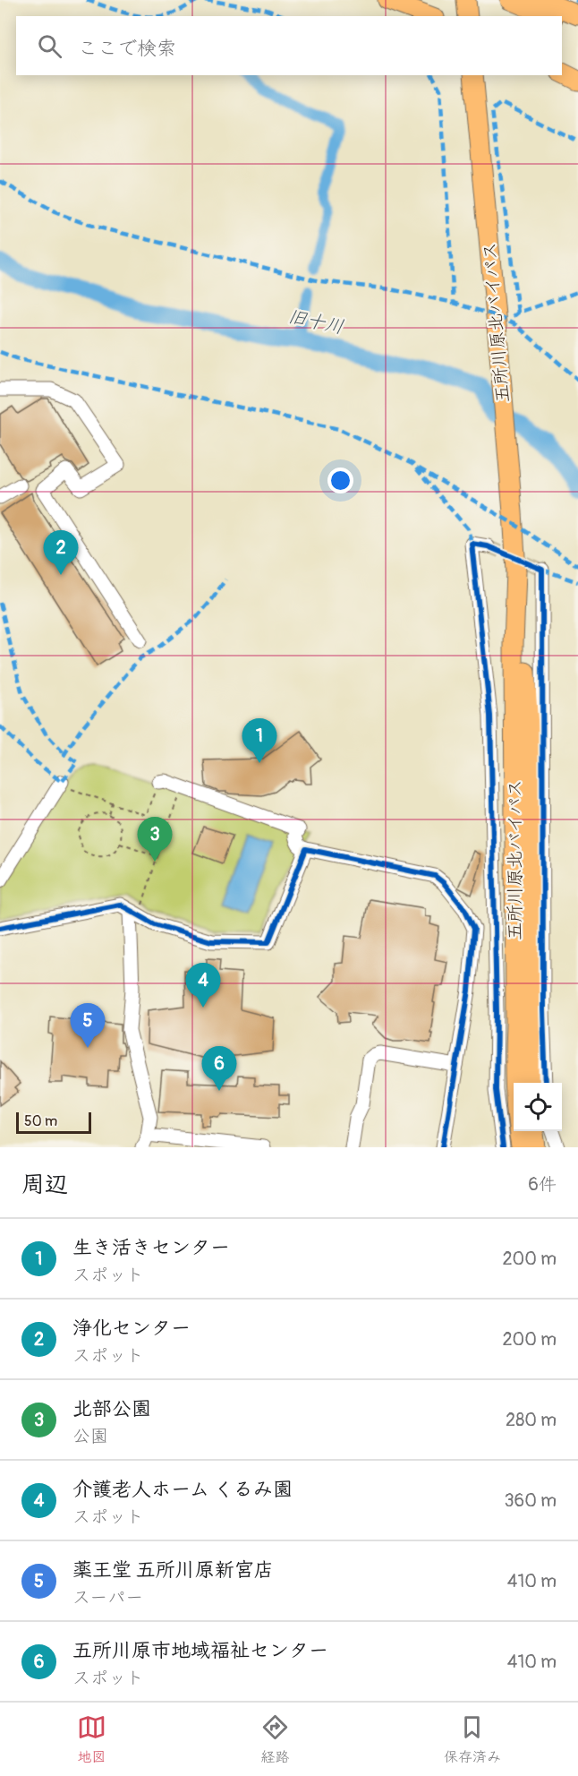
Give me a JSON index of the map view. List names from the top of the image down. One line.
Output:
{"streets":{"highway":["五所川原北バイパス"]},"water":["旧十川"],"scale_bar":"50 m","page":{"search":"ここで検索","pins":["2","1","3","4","5","6"],"scale":"50 m","heading":["周辺","6件"],"list":[{"mark":"1","name":"生き活きセンター","note":"スポット","value":"200 m"},{"mark":"2","name":"浄化センター","note":"スポット","value":"200 m"},{"mark":"3","name":"北部公園","note":"公園","value":"280 m"},{"mark":"4","name":"介護老人ホーム くるみ園","note":"スポット","value":"360 m"},{"mark":"5","name":"薬王堂 五所川原新宮店","note":"スーパー","value":"410 m"},{"mark":"6","name":"五所川原市地域福祉センター","note":"スポット","value":"410 m"}],"nav":["地図","経路","保存済み"]}}
